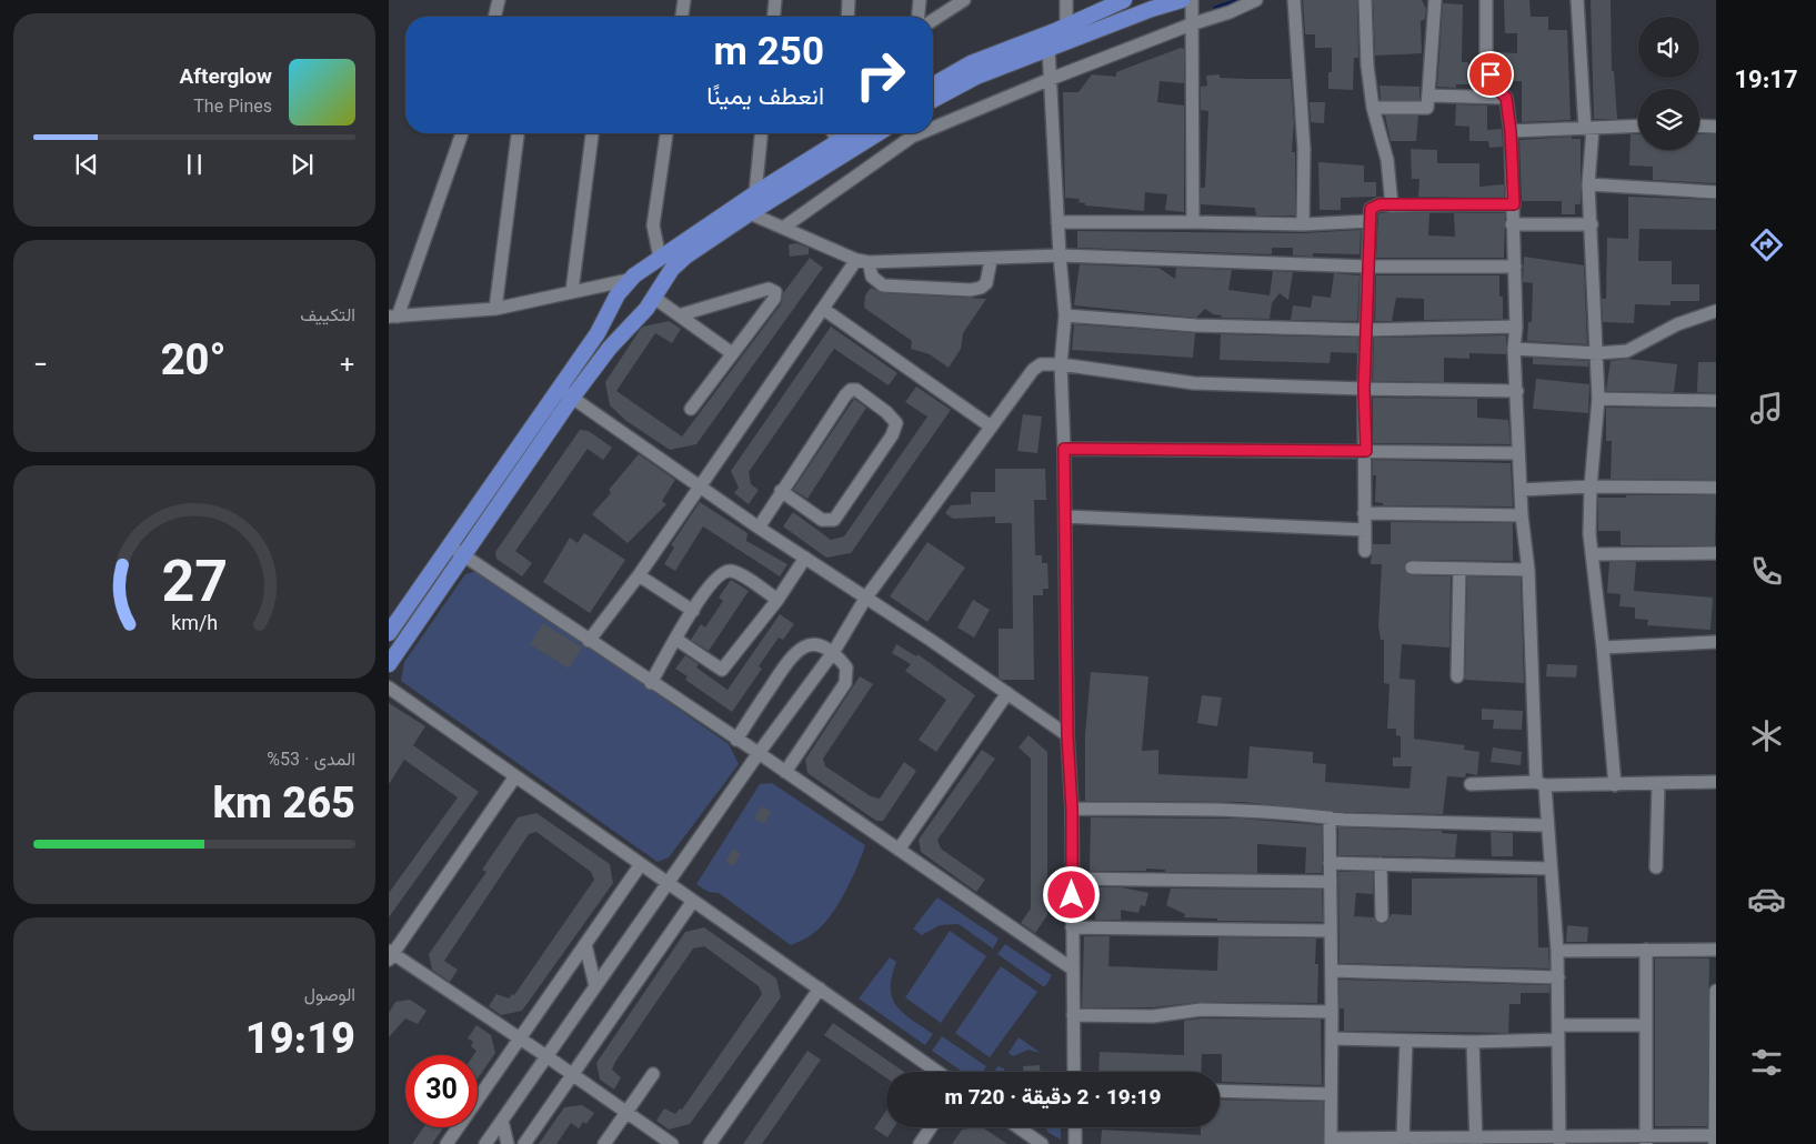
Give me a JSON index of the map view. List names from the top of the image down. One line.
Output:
{"page":{"tabs":"19:17","turn":["250 m","انعطف يمينًا"],"song":["Afterglow","The Pines"],"tile":["التكييف",["المدى · 53%","265 km"],["الوصول","19:19"]],"heat":["−","20°","+"],"limit":"30","trip":"19:19 · 2 دقيقة · 720 m","gauge":["27","km/h"]}}
